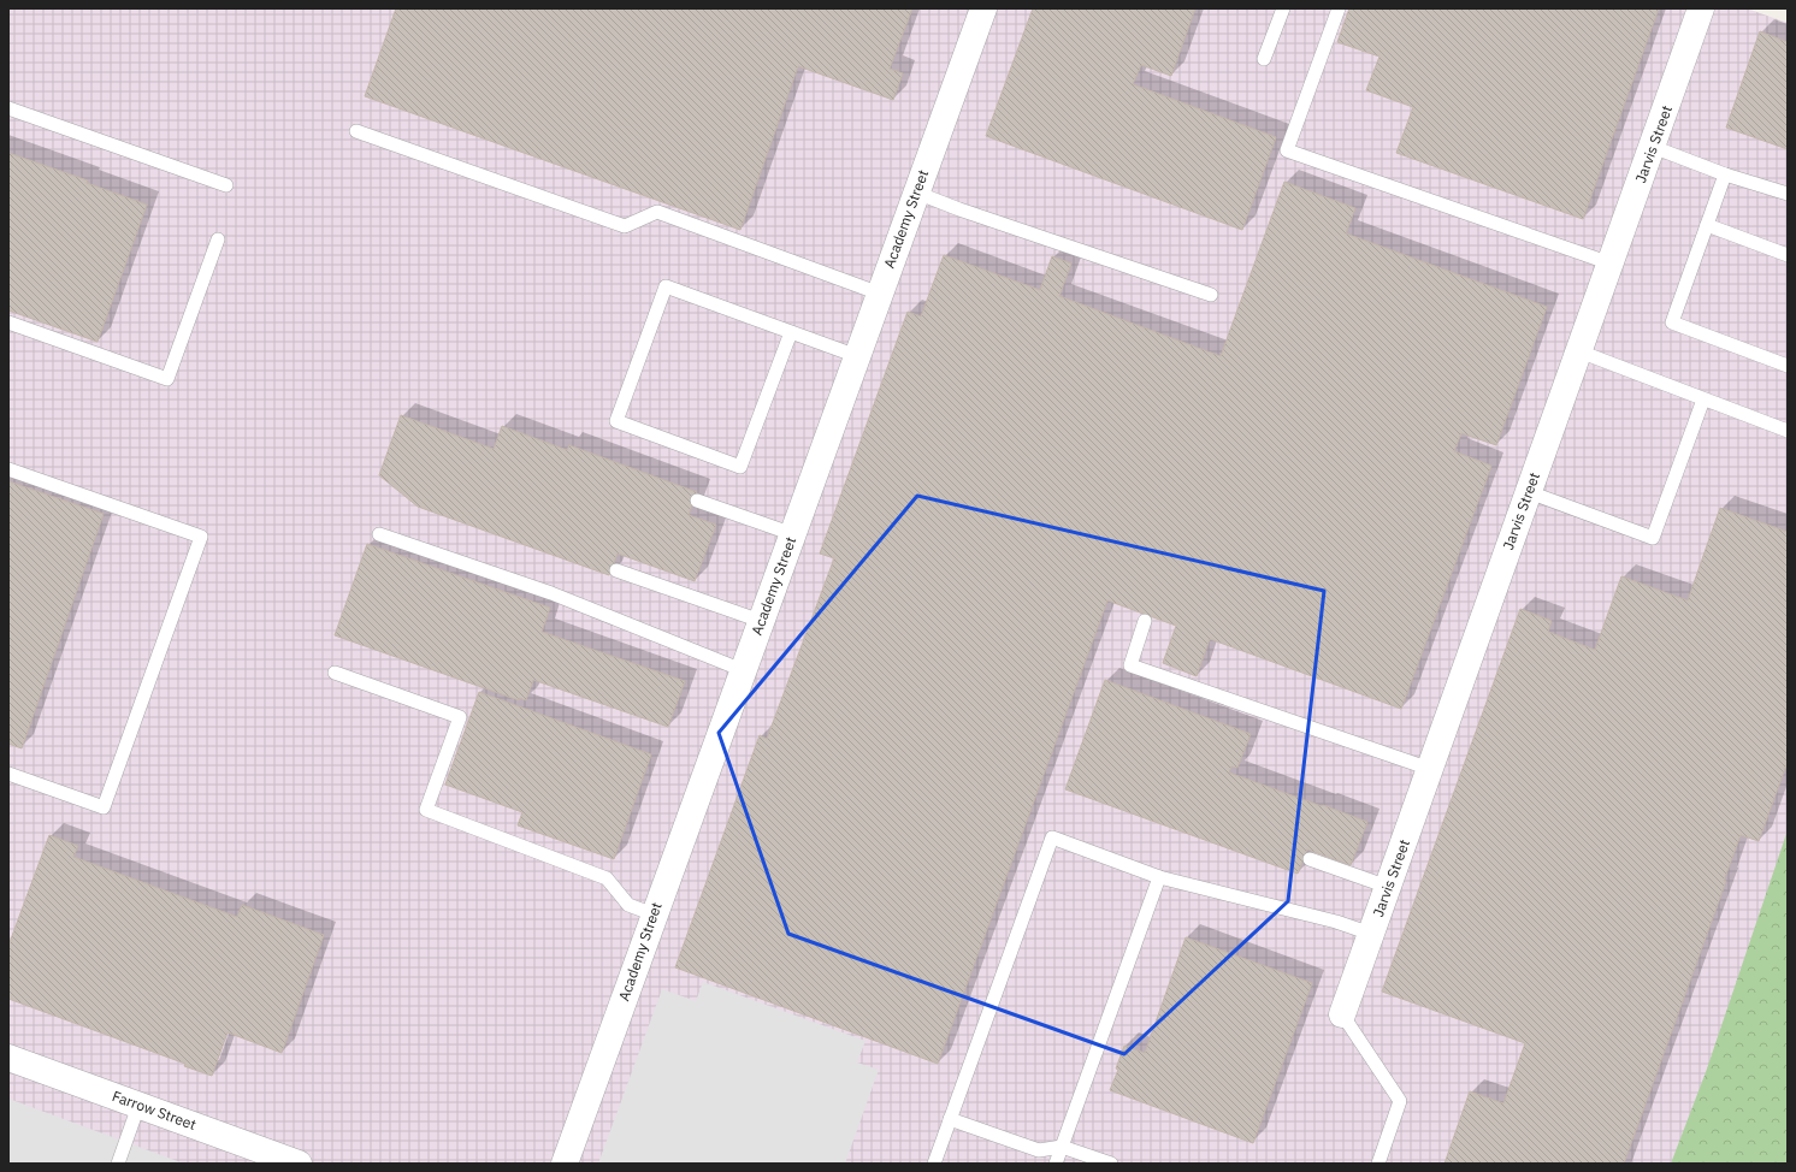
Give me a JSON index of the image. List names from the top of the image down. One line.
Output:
{"streets":{"street":["Jarvis Street","Academy Street","Farrow Street"]}}
